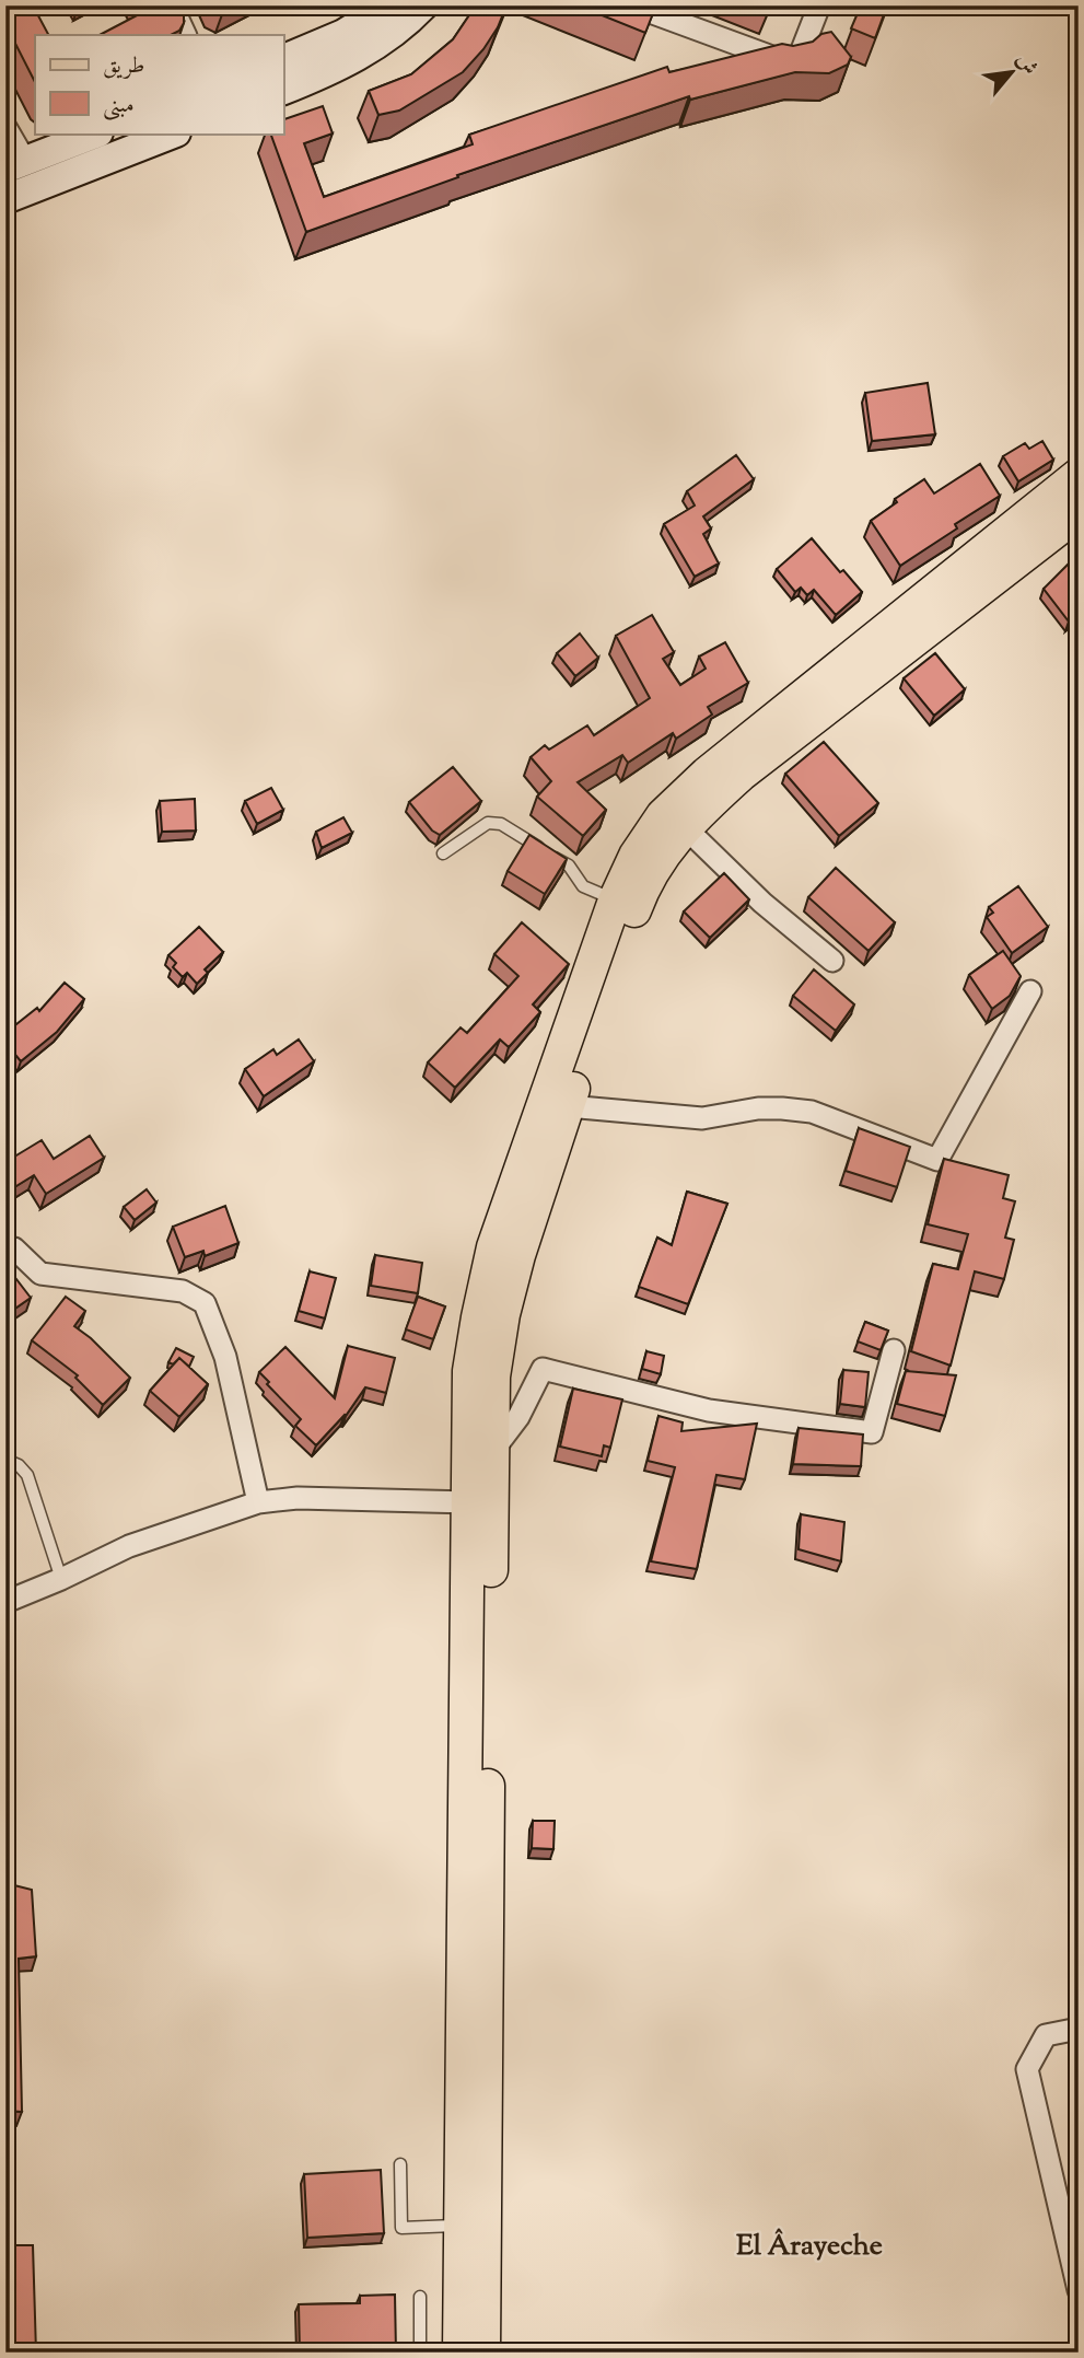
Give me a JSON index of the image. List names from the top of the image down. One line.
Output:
{"districts":["El Ârayeche"],"legend":["طريق","مبنى"],"north":"top right"}
